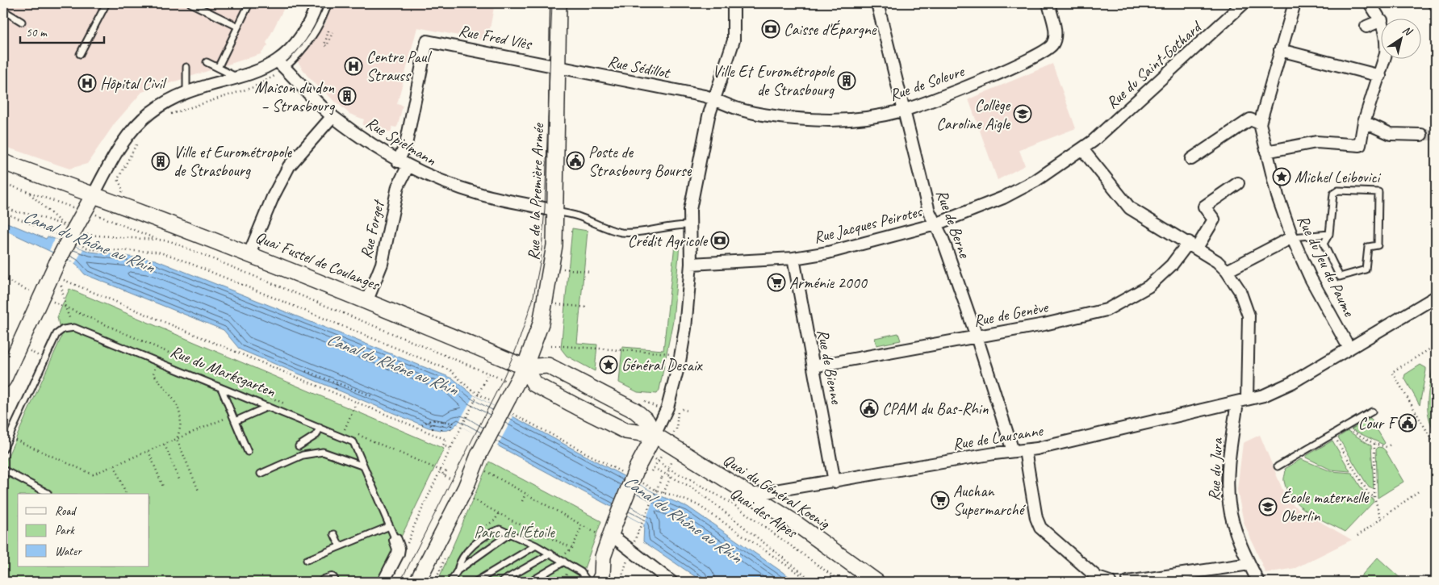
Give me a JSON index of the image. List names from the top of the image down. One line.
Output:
{"streets":{"main road":["Rue de la Première Armée","Quai Fustel de Coulanges","Quai du Général Koenig"],"street":["Rue Fred Vlès","Rue du Saint-Gothard","Rue Sédillot","Rue de Soleure","Rue Spielmann","Rue de Berne","Rue Jacques Peirotes","Rue Forget","Rue du Jeu de Paume","Rue de Genève","Rue de Bienne","Rue du Marksgarten","Rue de Lausanne","Rue du Jura"],"path":["Quai des Alpes"]},"crossings":[["Rue Fred Vlès","Rue Sédillot"],["Rue Fred Vlès","Rue de la Première Armée"],["Rue Fred Vlès","Rue Forget"],["Rue du Saint-Gothard","Rue Jacques Peirotes"],["Rue du Saint-Gothard","Rue du Jura"],["Rue Sédillot","Rue de Soleure"],["Rue Sédillot","Rue de la Première Armée"],["Rue de Soleure","Rue de Berne"],["Rue Spielmann","Rue de la Première Armée"],["Rue Spielmann","Rue Forget"],["Rue de la Première Armée","Quai Fustel de Coulanges"],["Rue de la Première Armée","Quai du Général Koenig"],["Rue de Berne","Rue Jacques Peirotes"],["Rue de Berne","Rue de Genève"],["Rue de Berne","Rue de Lausanne"],["Rue Jacques Peirotes","Rue de Bienne"],["Rue Jacques Peirotes","Rue du Jura"],["Rue Forget","Quai Fustel de Coulanges"],["Quai Fustel de Coulanges","Quai du Général Koenig"],["Rue du Jeu de Paume","Rue de Lausanne"],["Rue de Genève","Rue de Bienne"],["Rue de Genève","Rue du Jura"],["Rue de Bienne","Rue de Lausanne"],["Rue de Lausanne","Rue du Jura"],["Rue de Lausanne","Quai du Général Koenig"]],"water":["Canal du Rhône au Rhin"],"parks":["Parc de l'Étoile"],"places":{"bank":["Caisse d'Épargne","Crédit Agricole"],"hospital":["Centre Paul Strauss","Hôpital Civil"],"building":["Ville Et Eurométropole de Strasbourg","Maison du don – Strasbourg","Ville et Eurométropole de Strasbourg"],"school or university":["Collège Caroline Aigle","École maternelle Oberlin"],"public building":["Poste de Strasbourg Bourse","CPAM du Bas-Rhin","Cour F"],"place":["Michel Leibovici","Général Desaix"],"supermarket":["Arménie 2000","Auchan Supermarché"]},"legend":["Road","Park","Water"],"scale_bar":"50 m","north":"top right"}
